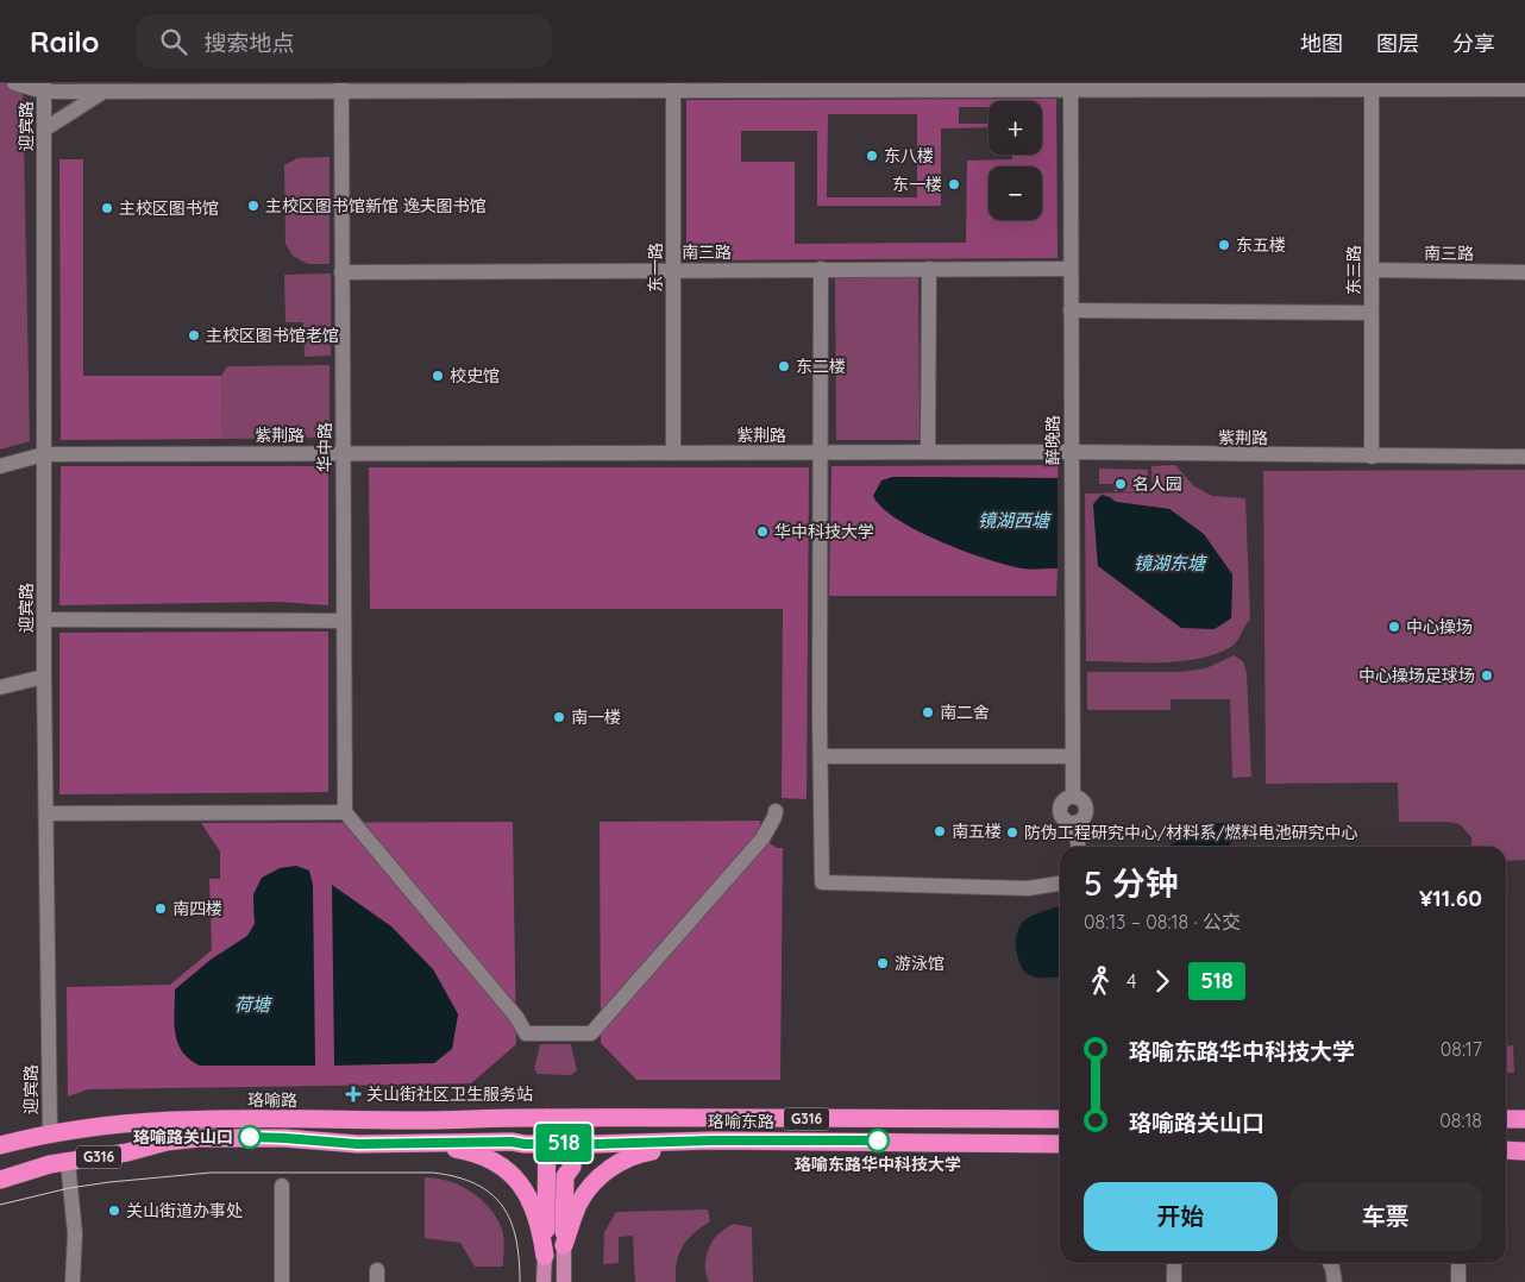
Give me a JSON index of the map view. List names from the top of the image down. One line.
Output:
{"streets":{"highway":["珞喻路","G316","珞喻东路"],"street":["迎宾路","南三路","东一路","东三路","紫荆路","醉晚路","华中路"]},"crossings":[["迎宾路","紫荆路"],["迎宾路","珞喻路"],["南三路","东一路"],["南三路","东三路"],["南三路","醉晚路"],["南三路","华中路"],["东一路","紫荆路"],["东三路","紫荆路"],["紫荆路","醉晚路"],["紫荆路","华中路"],["珞喻路","珞喻东路"],["G316","珞喻东路"]],"water":["镜湖西塘","镜湖东塘","荷塘"],"places":{"other":["东八楼","东一楼","主校区图书馆新馆 逸夫图书馆","主校区图书馆","东五楼","主校区图书馆老馆","东二楼","校史馆","名人园","华中科技大学","中心操场","中心操场足球场","南二舍","南一楼","南五楼","防伪工程研究中心/材料系/燃料电池研究中心","南四楼","游泳馆","珞喻路关山口","珞喻东路华中科技大学","关山街道办事处"],"health":["关山街社区卫生服务站"]},"lines":["bus line 518"],"page":{"header":"Railo","search":"搜索地点","nav":["地图","图层","分享"],"on_map":"518","map_buttons":["+","−"],"heading":["5 分钟","08:13 – 08:18 · 公交","¥11.60"],"legs":["4","518"],"list":[{"name":"珞喻东路华中科技大学","value":"08:17"},{"name":"珞喻路关山口","value":"08:18"}],"buttons":["开始","车票"]}}
